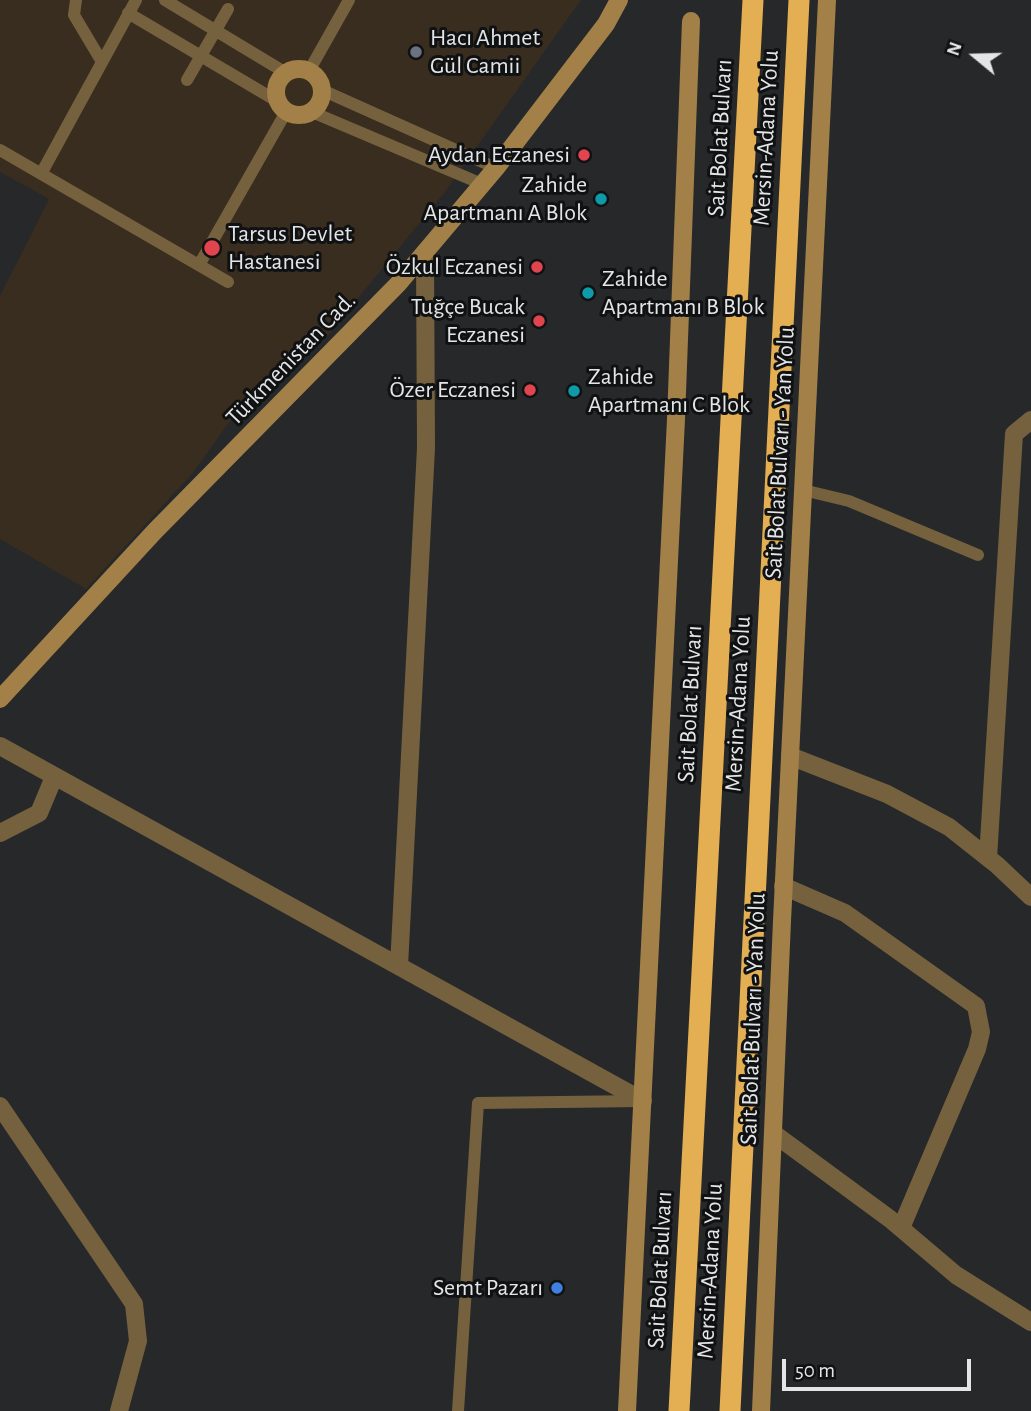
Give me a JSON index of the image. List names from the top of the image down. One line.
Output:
{"streets":{"highway":["Sait Bolat Bulvarı","Mersin-Adana Yolu"],"street":["Türkmenistan Cad.","Sait Bolat Bulvarı - Yan Yolu"]},"places":["Hacı Ahmet Gül Camii","Aydan Eczanesi","Zahide Apartmanı A Blok","Tarsus Devlet Hastanesi","Özkul Eczanesi","Zahide Apartmanı B Blok","Tuğçe Bucak Eczanesi","Özer Eczanesi","Zahide Apartmanı C Blok","Semt Pazarı"],"scale_bar":"50 m","north":"left"}
